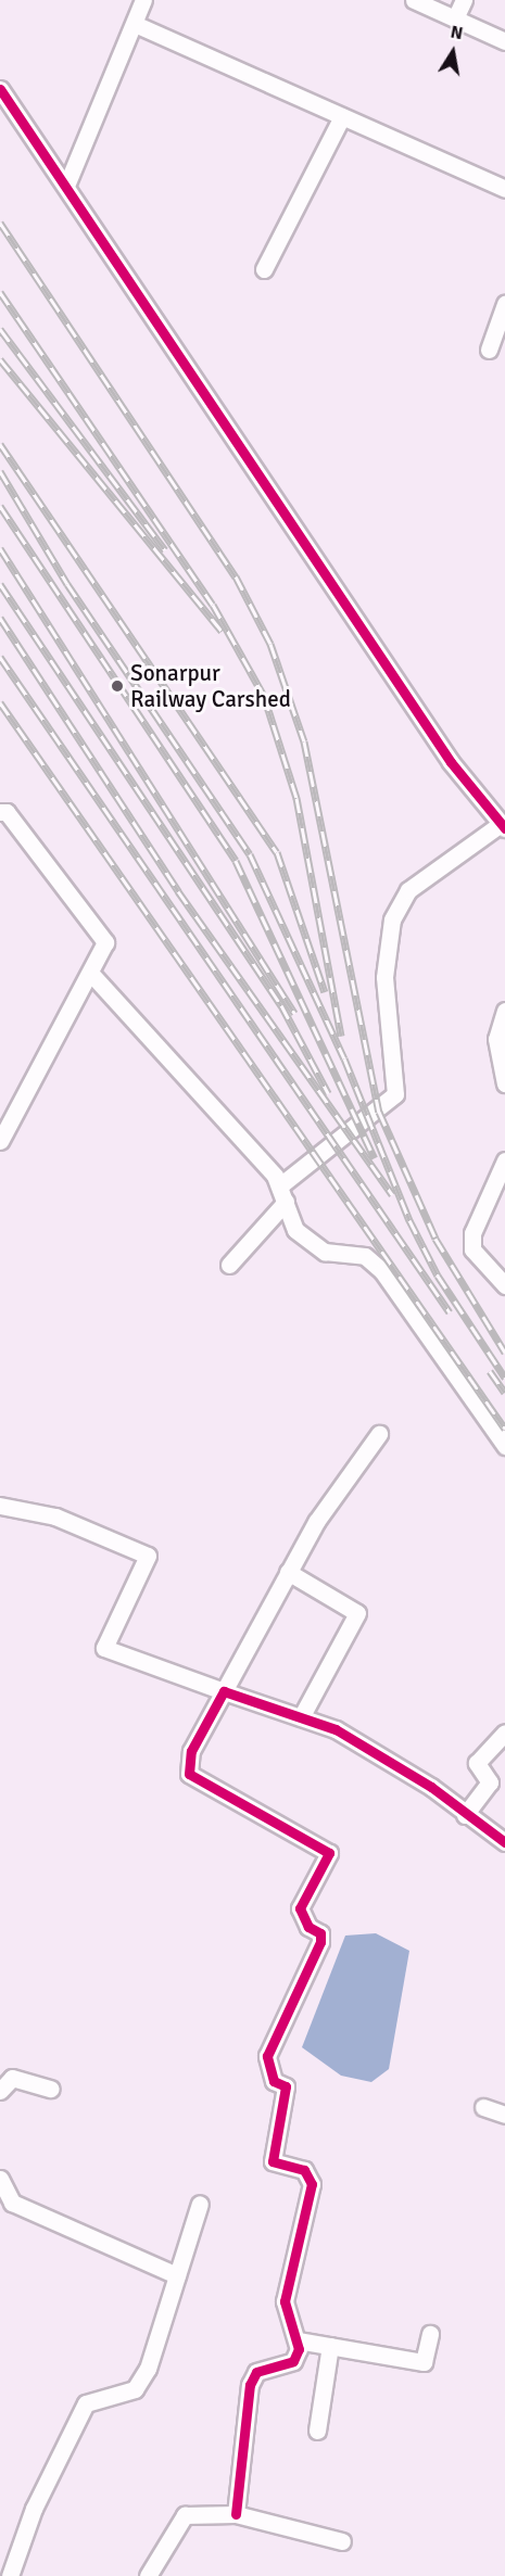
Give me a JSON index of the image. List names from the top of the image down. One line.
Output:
{"places":["Sonarpur Railway Carshed"],"north":"top"}
